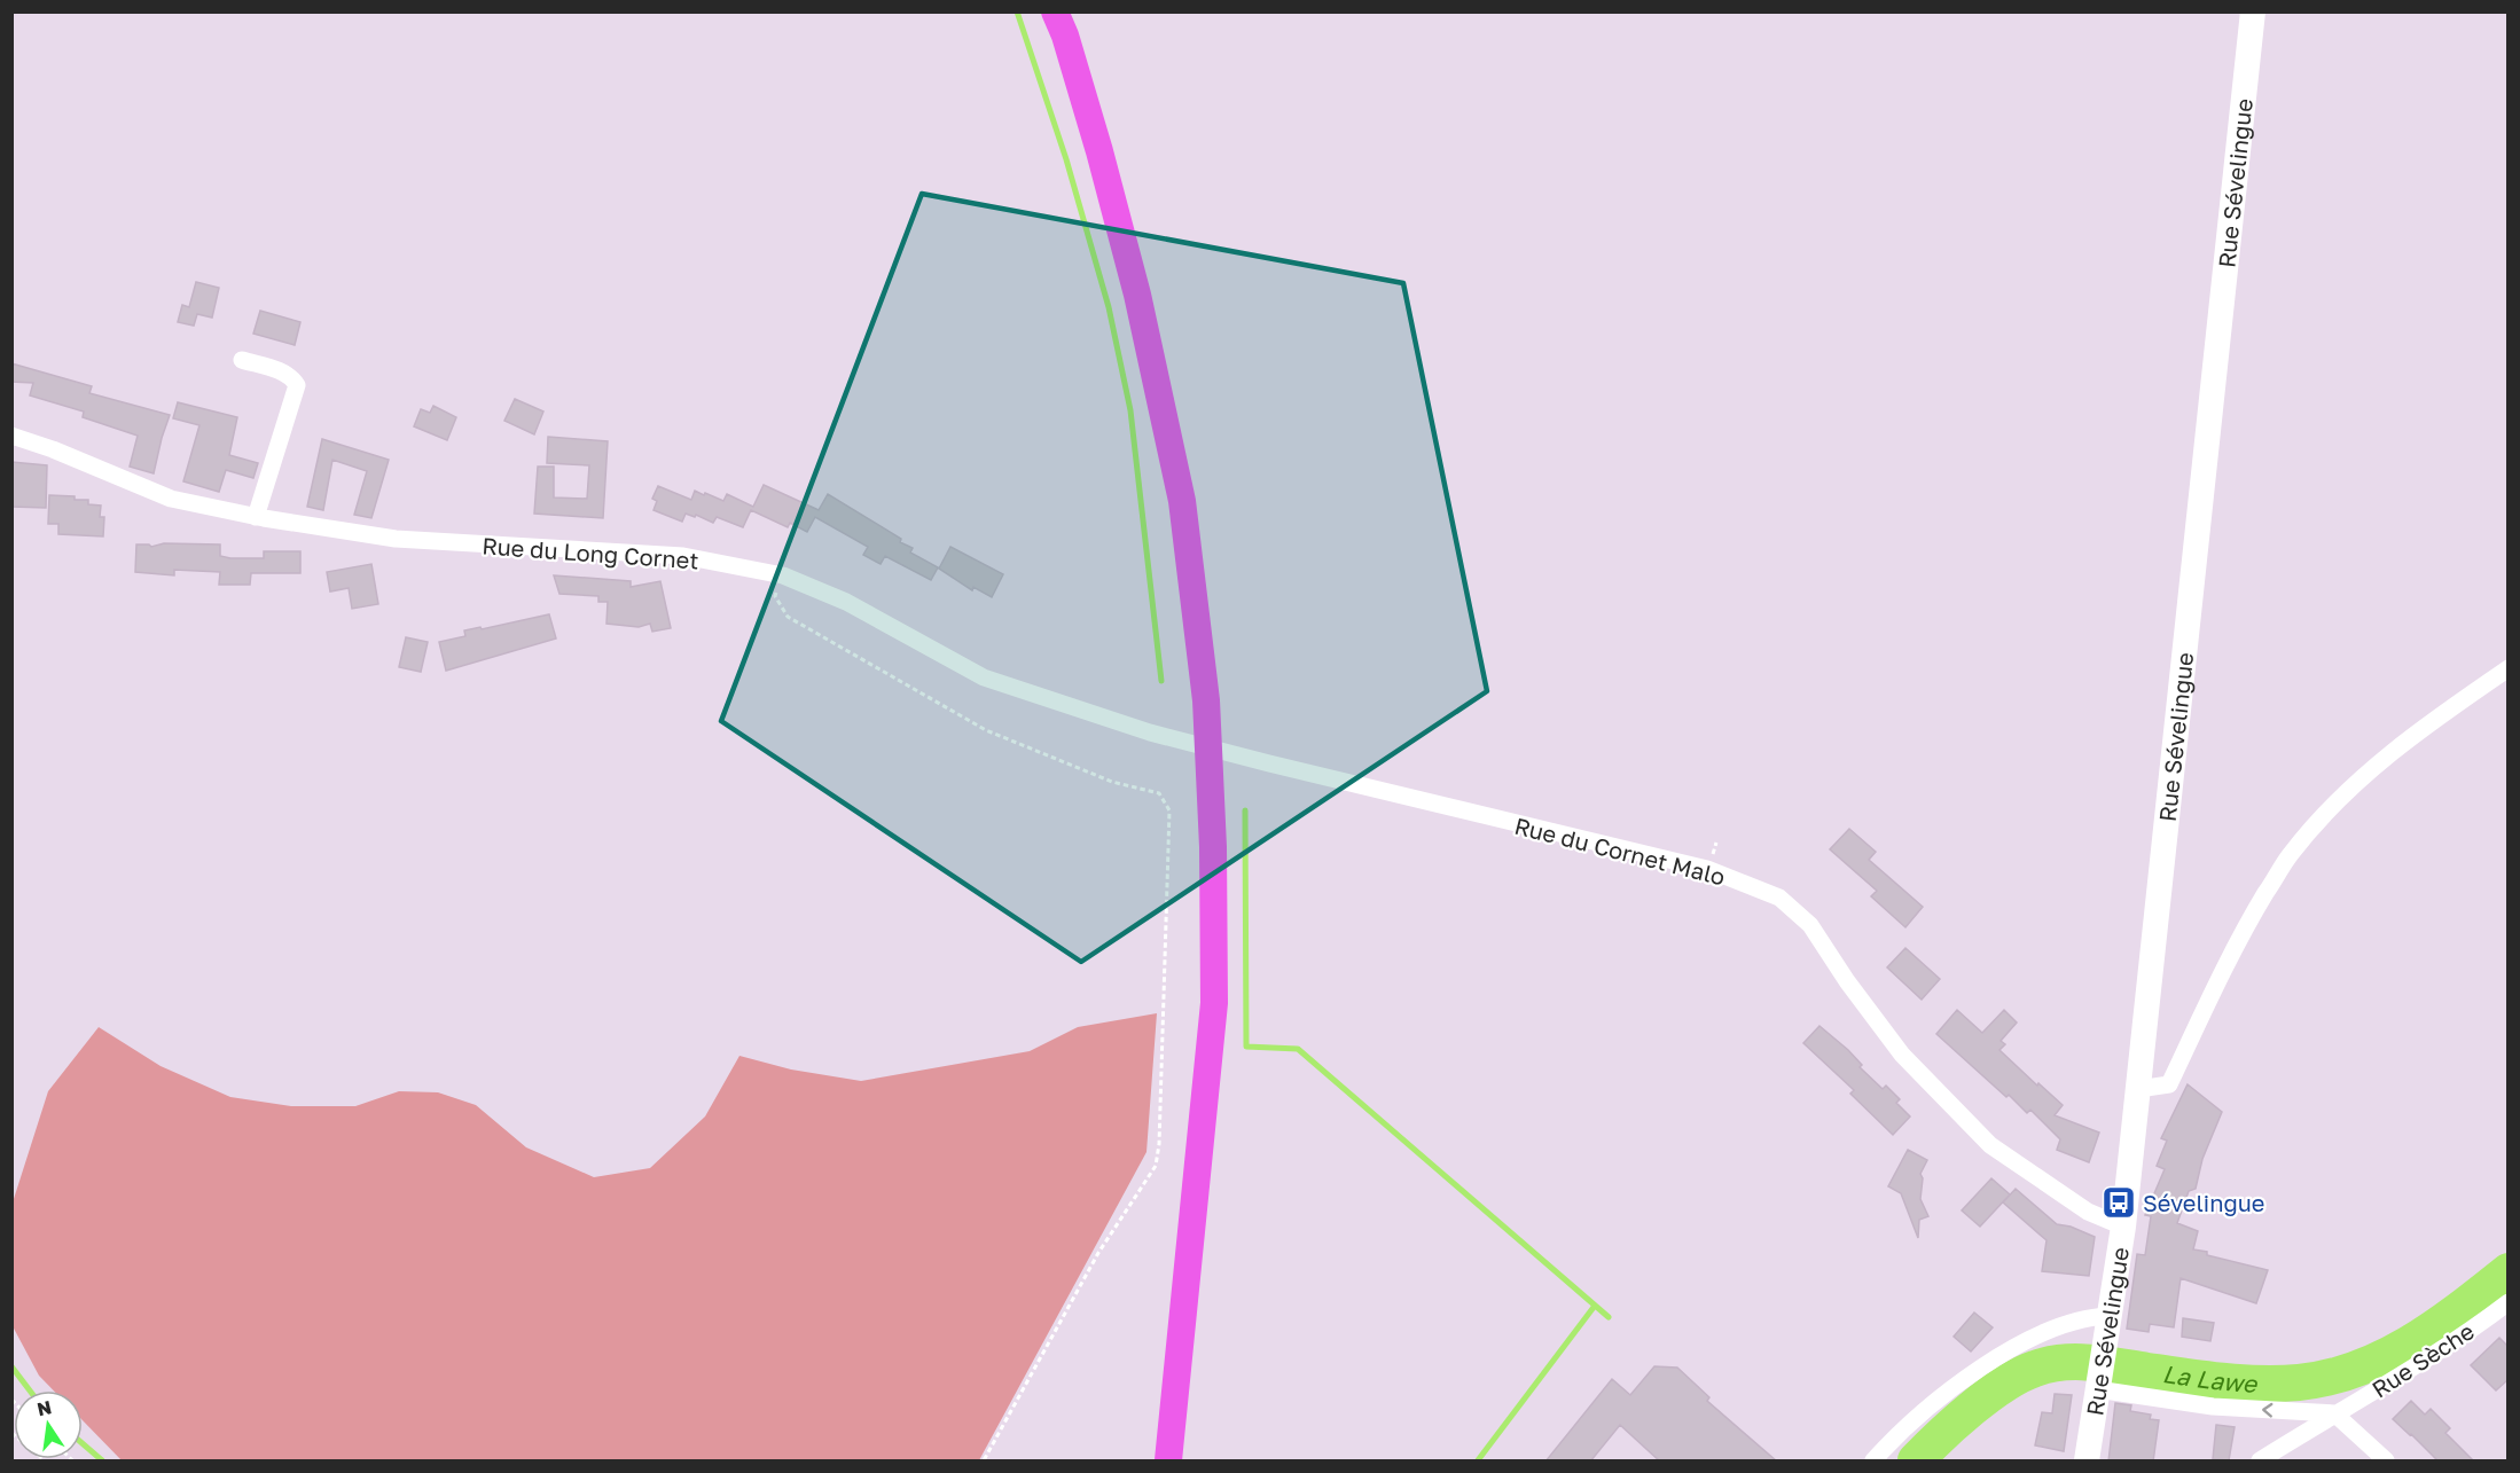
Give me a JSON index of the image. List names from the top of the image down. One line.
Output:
{"streets":{"main road":["Rue Sévelingue"],"street":["Rue du Long Cornet","Rue du Cornet Malo","Rue Sèche"]},"crossings":[["Rue Sévelingue","Rue du Cornet Malo"],["Rue du Long Cornet","Rue du Cornet Malo"]],"water":["La Lawe"],"places":{"bus stop":["Sévelingue"]},"north":"top"}
